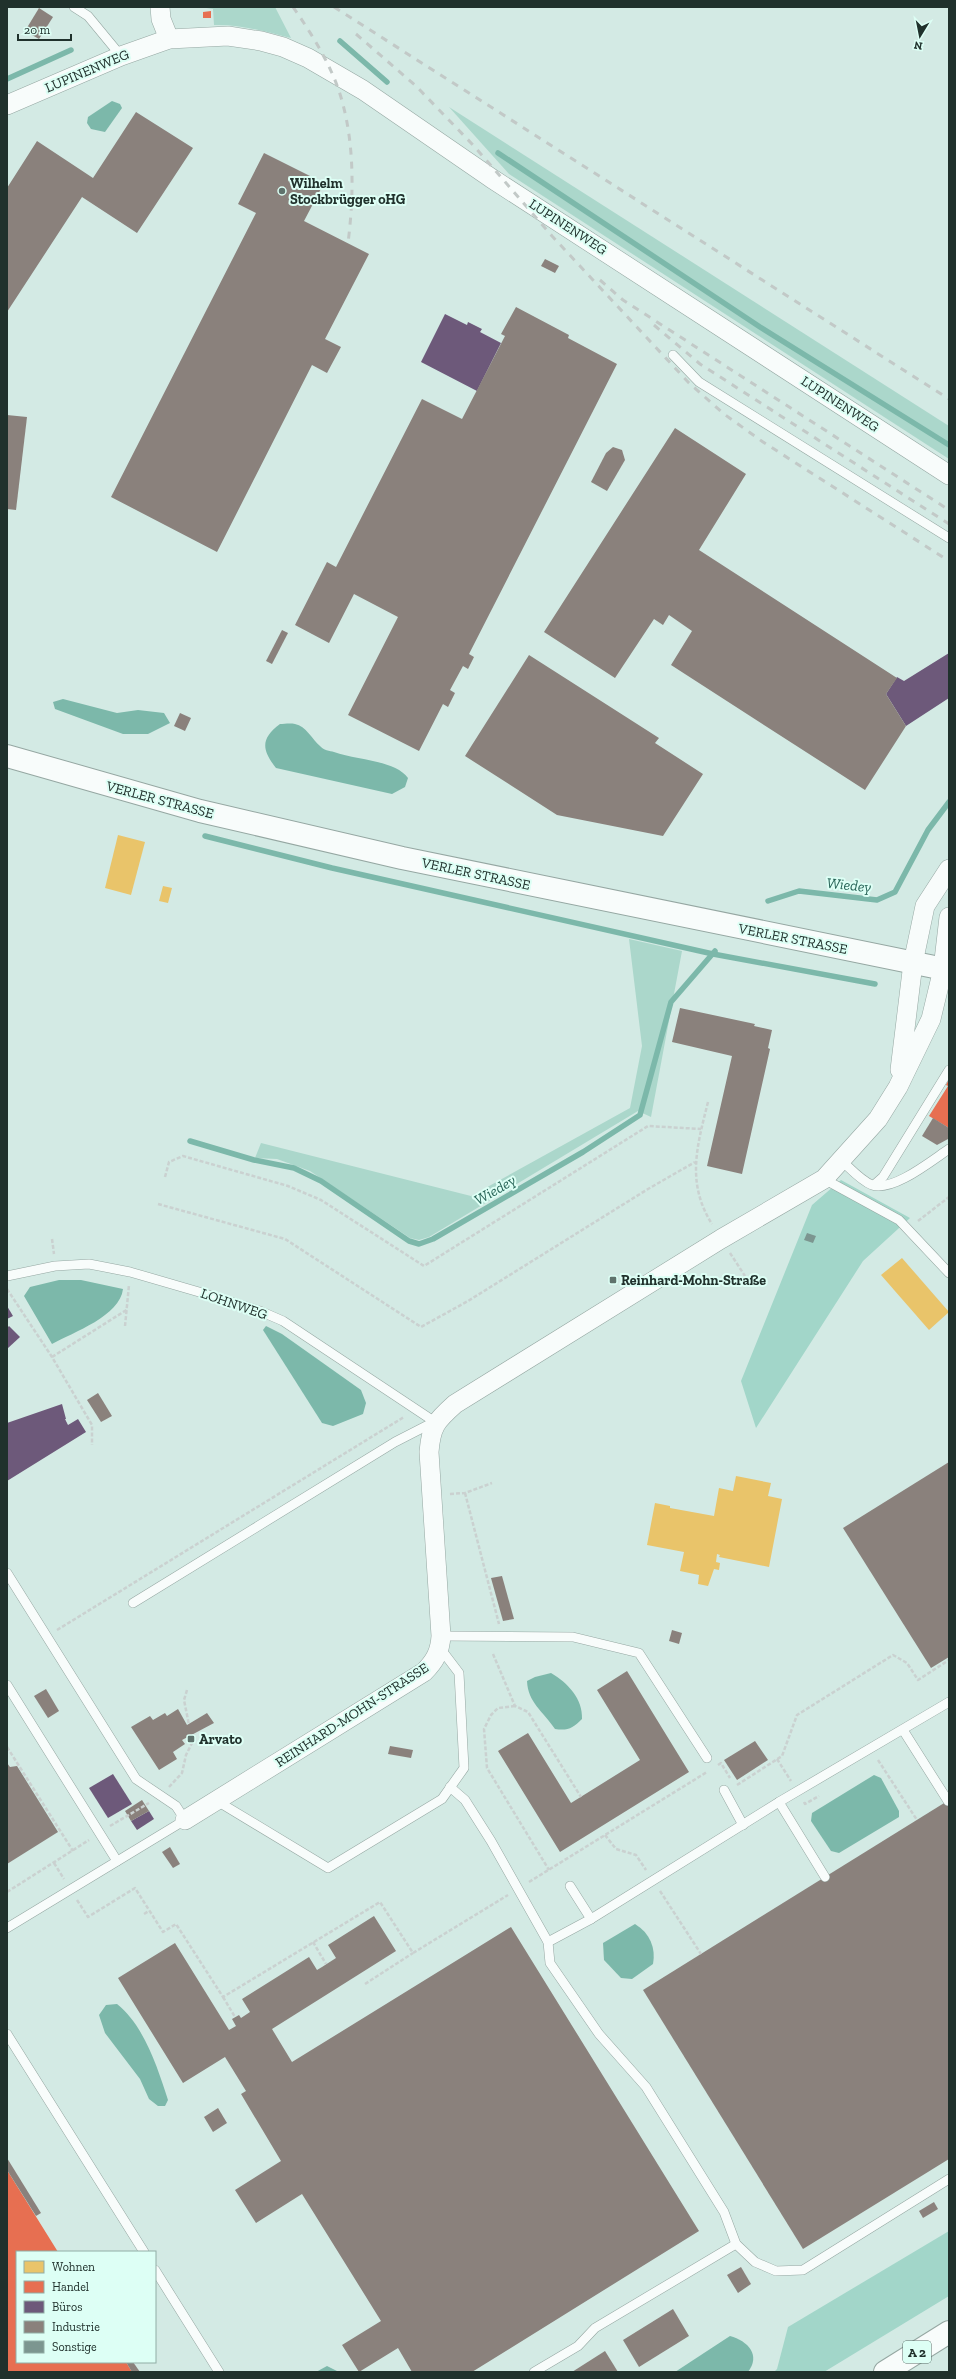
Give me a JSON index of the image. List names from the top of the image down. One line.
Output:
{"streets":{"main road":["VERLER STRASSE","A 2"],"street":["LUPINENWEG","REINHARD-MOHN-STRASSE"],"lane":["LOHNWEG"]},"water":["Wiedey"],"places":{"other":["Wilhelm Stockbrügger oHG"],"transit":["Reinhard-Mohn-Straße","Arvato"]},"legend":["Wohnen","Handel","Büros","Industrie","Sonstige"],"scale_bar":"20 m","north":"bottom"}
